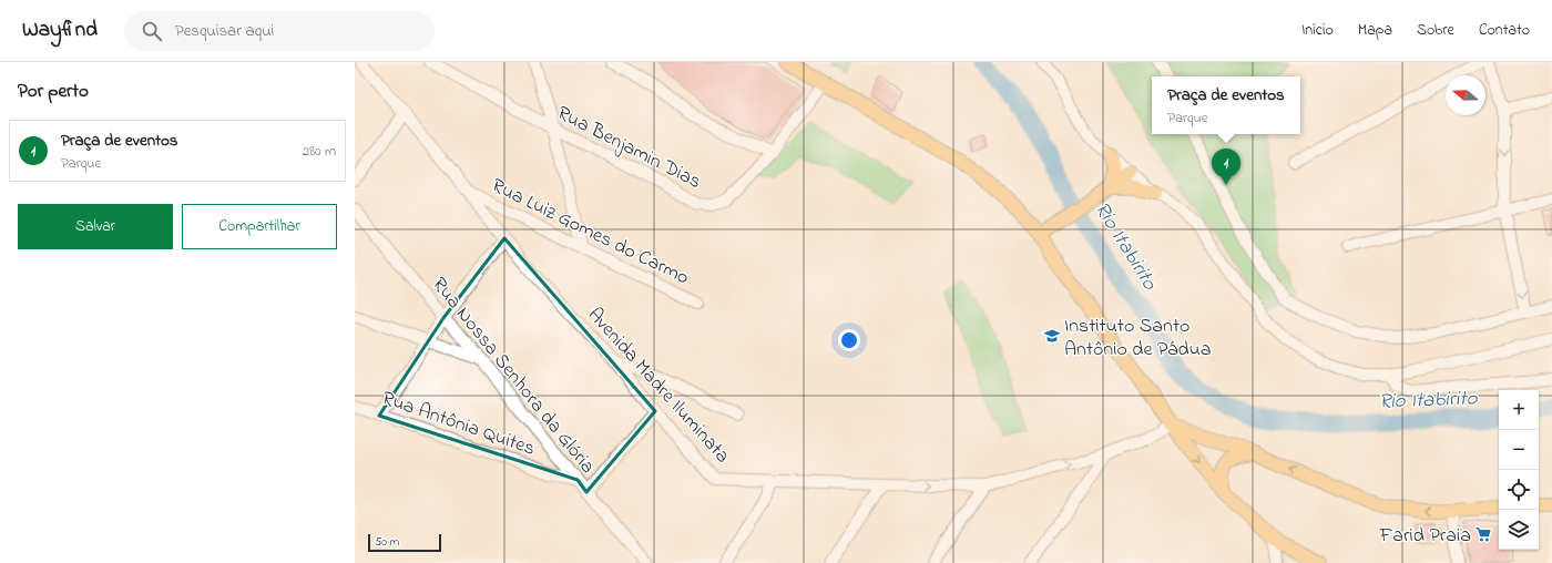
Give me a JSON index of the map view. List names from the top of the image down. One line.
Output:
{"streets":{"street":["Rua Benjamin Dias","Rua Luiz Gomes do Carmo","Rua Nossa Senhora da Glória","Avenida Madre Iluminata","Rua Antônia Quites"]},"crossings":[["Rua Luiz Gomes do Carmo","Avenida Madre Iluminata"],["Rua Nossa Senhora da Glória","Rua Antônia Quites"]],"water":["Rio Itabirito"],"places":{"school or university":["Instituto Santo Antônio de Pádua"],"supermarket":["Farid Praia"]},"scale_bar":"50 m","north":"left","page":{"header":"Wayfind","search":"Pesquisar aqui","nav":["Início","Mapa","Sobre","Contato"],"heading":"Por perto","popup":["Praça de eventos","Parque"],"list":[{"mark":"1","name":"Praça de eventos","note":"Parque","value":"280 m"}],"pins":"1","buttons":["Salvar","Compartilhar"],"map_buttons":["+","−"],"scale":"50 m"}}
